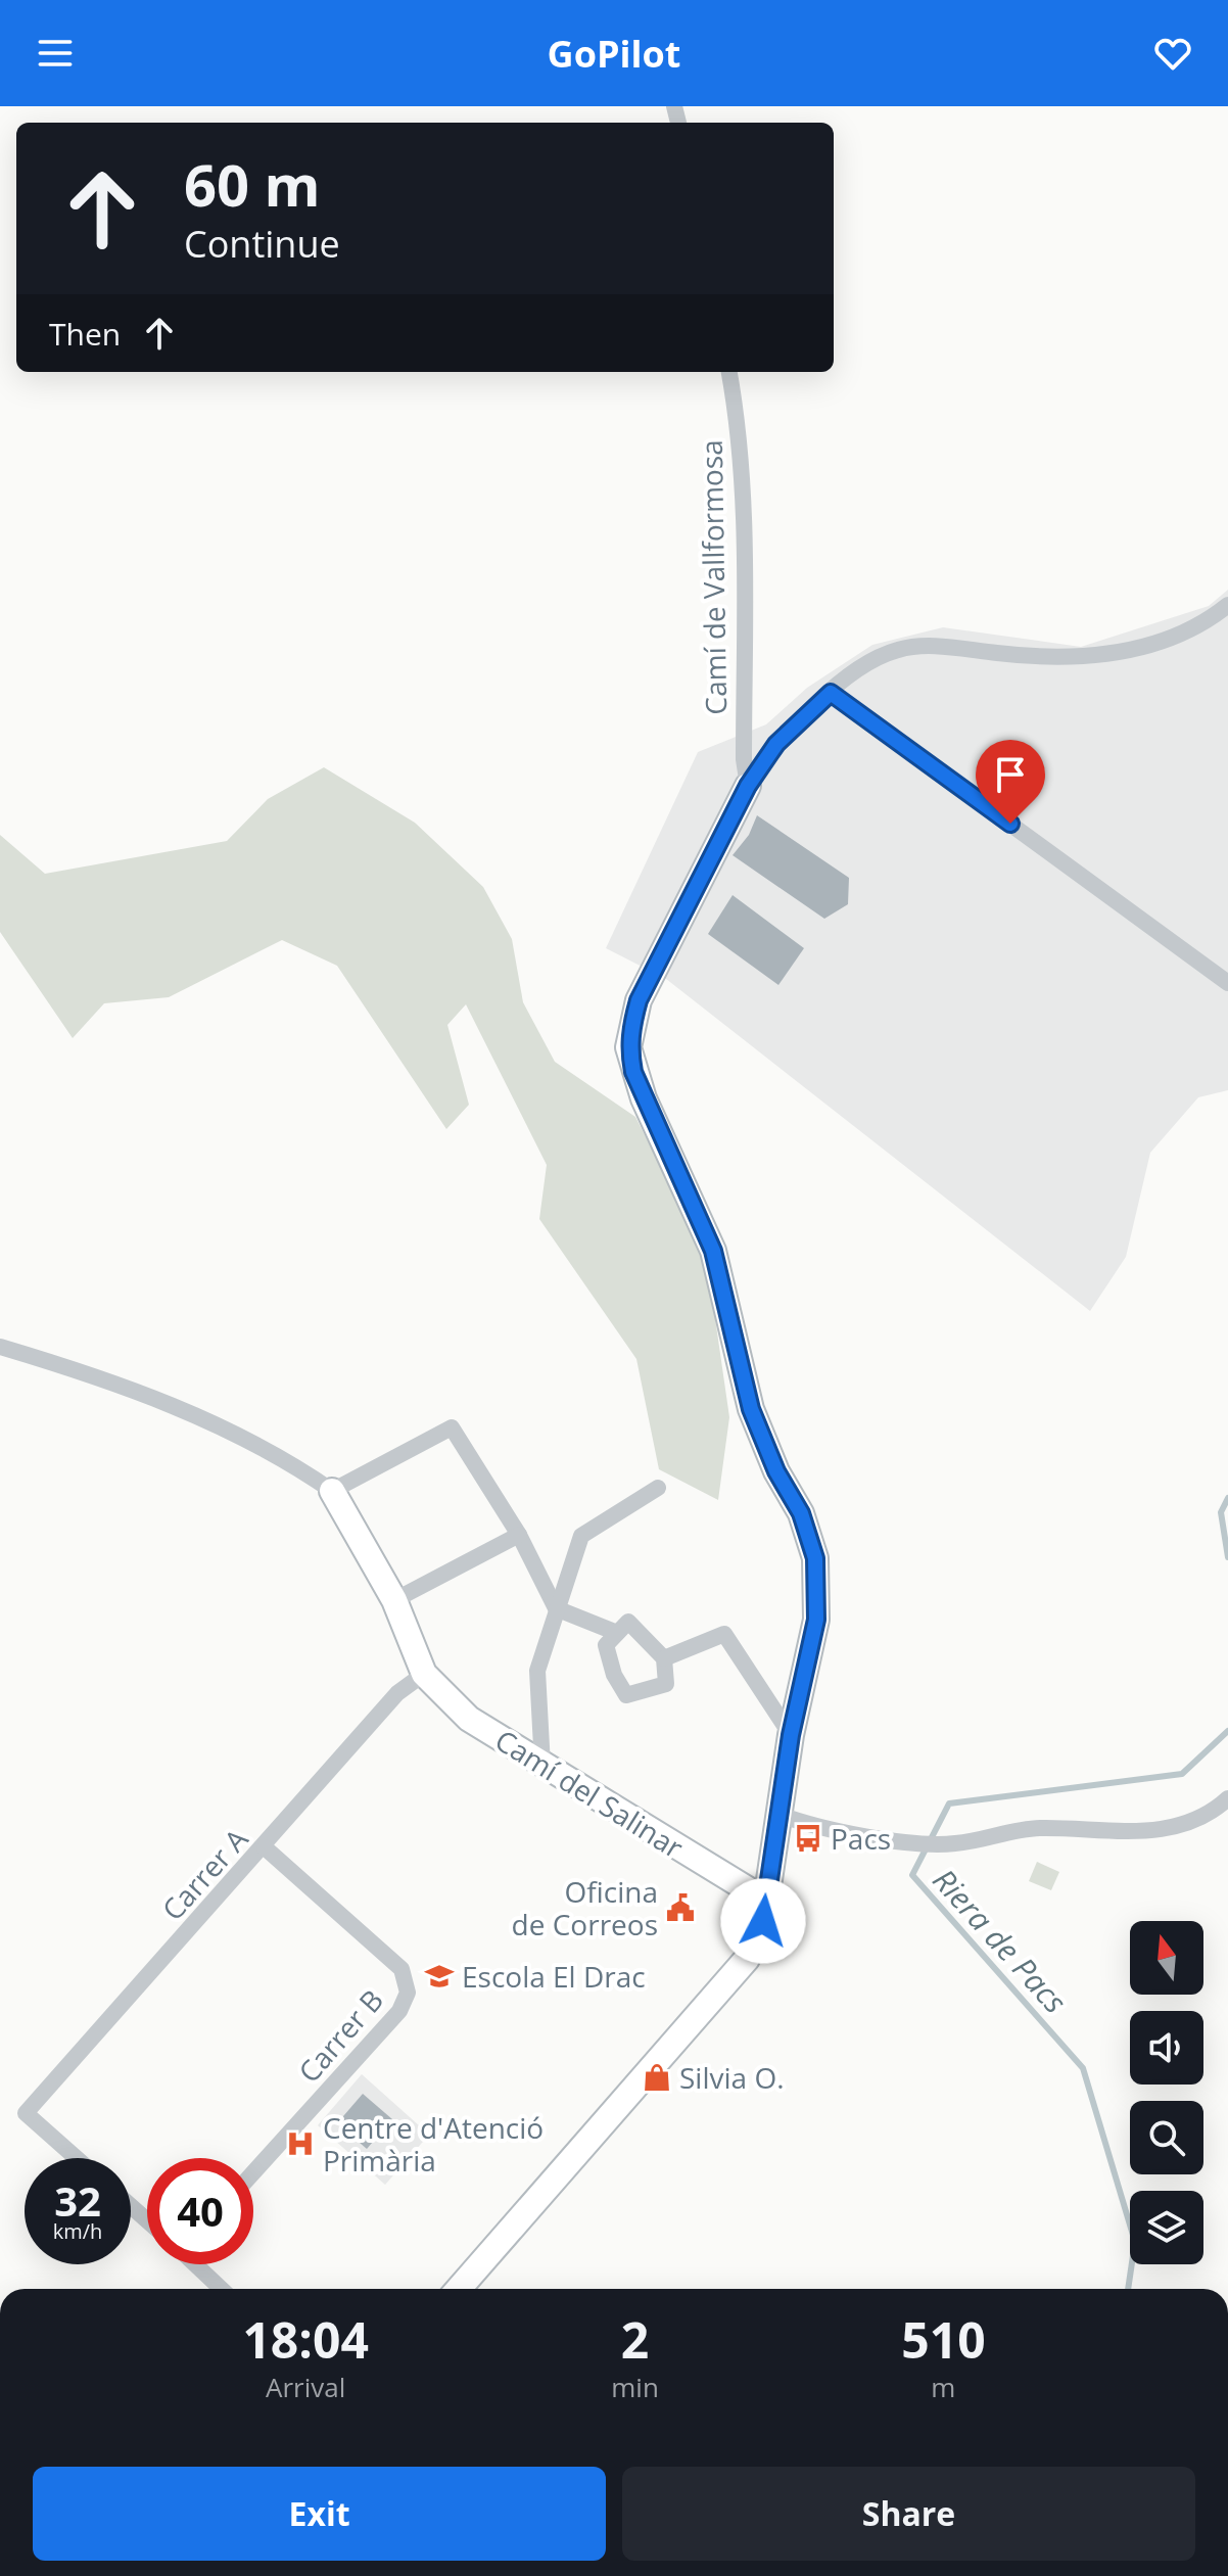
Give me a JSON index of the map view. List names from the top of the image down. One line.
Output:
{"streets":{"street":["Camí de Vallformosa","Camí del Salinar","Carrer A","Carrer B"]},"crossings":[["Camí del Salinar","Carrer A"],["Carrer A","Carrer B"]],"water":["Riera de Pacs"],"places":{"bus stop":["Pacs"],"public building":["Oficina de Correos"],"school or university":["Escola El Drac"],"shop":["Silvia O."],"hospital":["Centre d'Atenció Primària"]},"north":"top","page":{"header":"GoPilot","turn":["60 m","Continue"],"then":"Then","speed":"32 km/h","limit":"40","eta":["18:04","Arrival","2","min","510","m"],"buttons":["Exit","Share"]}}
